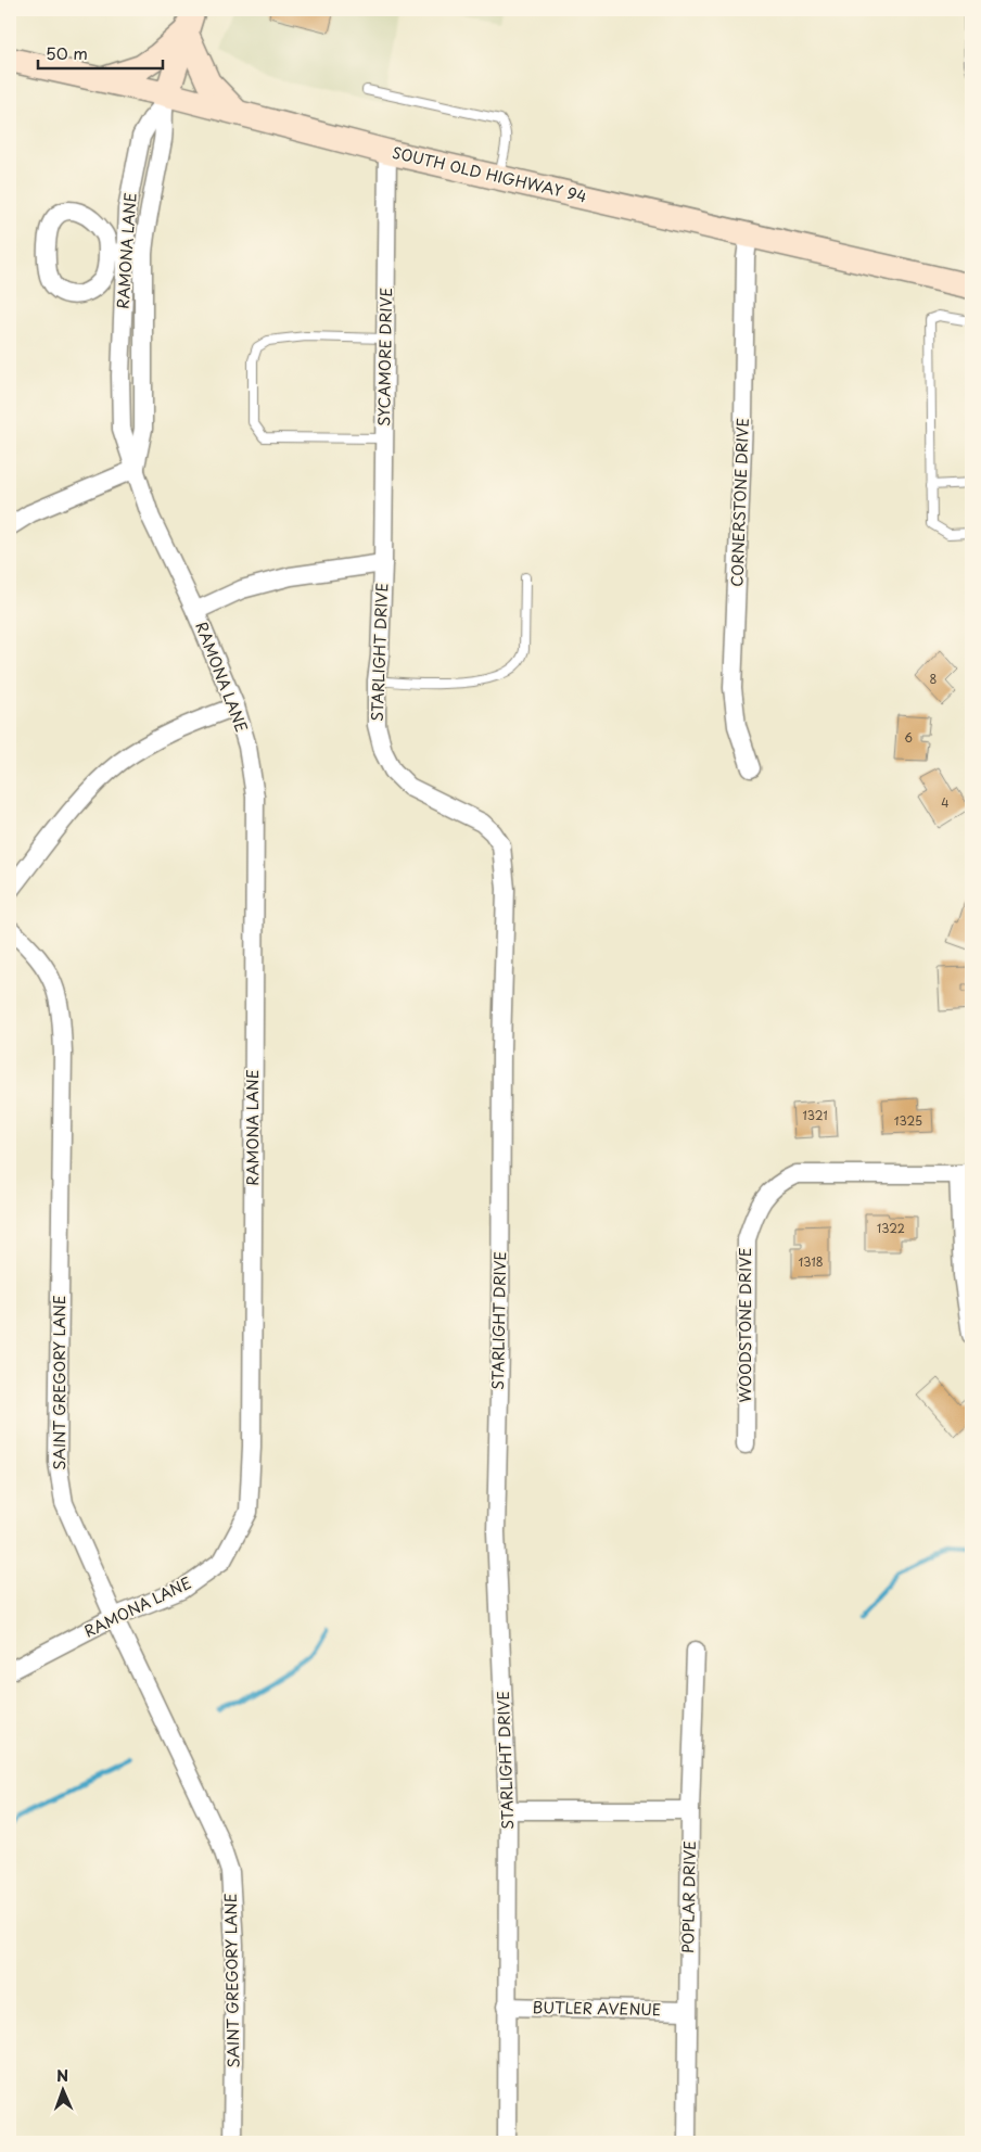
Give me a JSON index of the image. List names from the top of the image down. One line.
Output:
{"streets":{"main road":["SOUTH OLD HIGHWAY 94"],"street":["RAMONA LANE","SYCAMORE DRIVE","CORNERSTONE DRIVE","STARLIGHT DRIVE","WOODSTONE DRIVE","SAINT GREGORY LANE","POPLAR DRIVE","BUTLER AVENUE"]},"crossings":[["SOUTH OLD HIGHWAY 94","RAMONA LANE"],["SOUTH OLD HIGHWAY 94","SYCAMORE DRIVE"],["SOUTH OLD HIGHWAY 94","CORNERSTONE DRIVE"],["RAMONA LANE","SAINT GREGORY LANE"],["SYCAMORE DRIVE","STARLIGHT DRIVE"],["STARLIGHT DRIVE","BUTLER AVENUE"],["POPLAR DRIVE","BUTLER AVENUE"]],"house_numbers":["8","6","4","1321","1325","1322","1318"],"scale_bar":"50 m","north":"top"}
